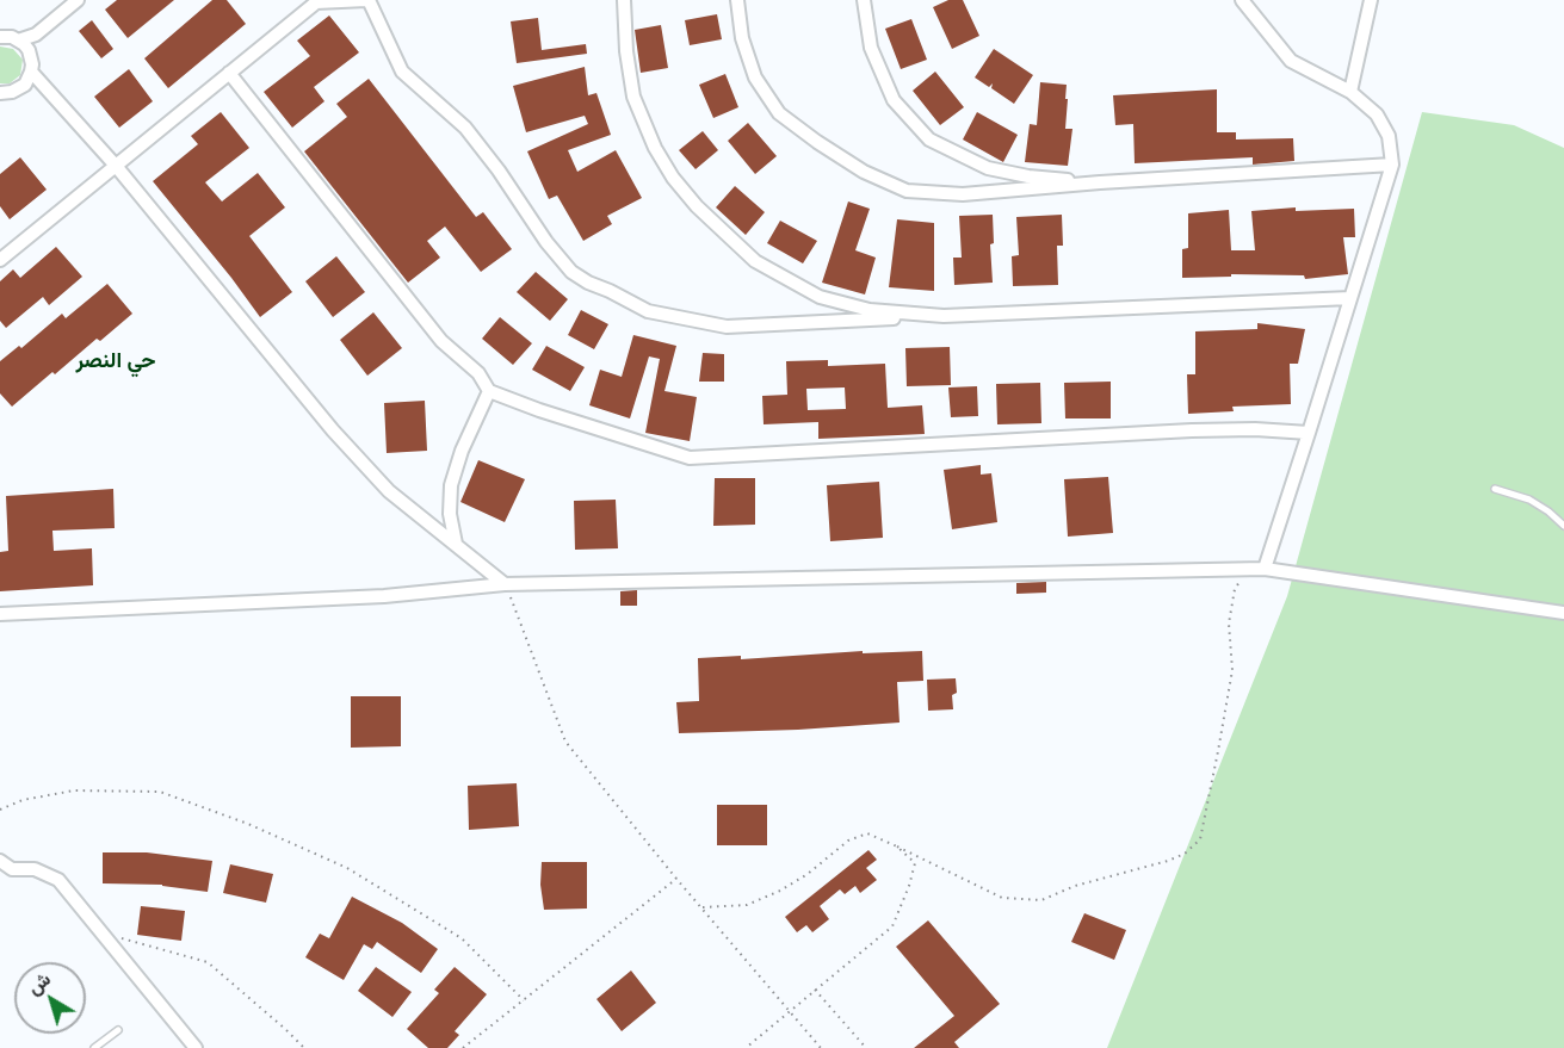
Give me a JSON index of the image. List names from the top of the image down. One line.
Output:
{"districts":["حي النصر"],"north":"top left"}
